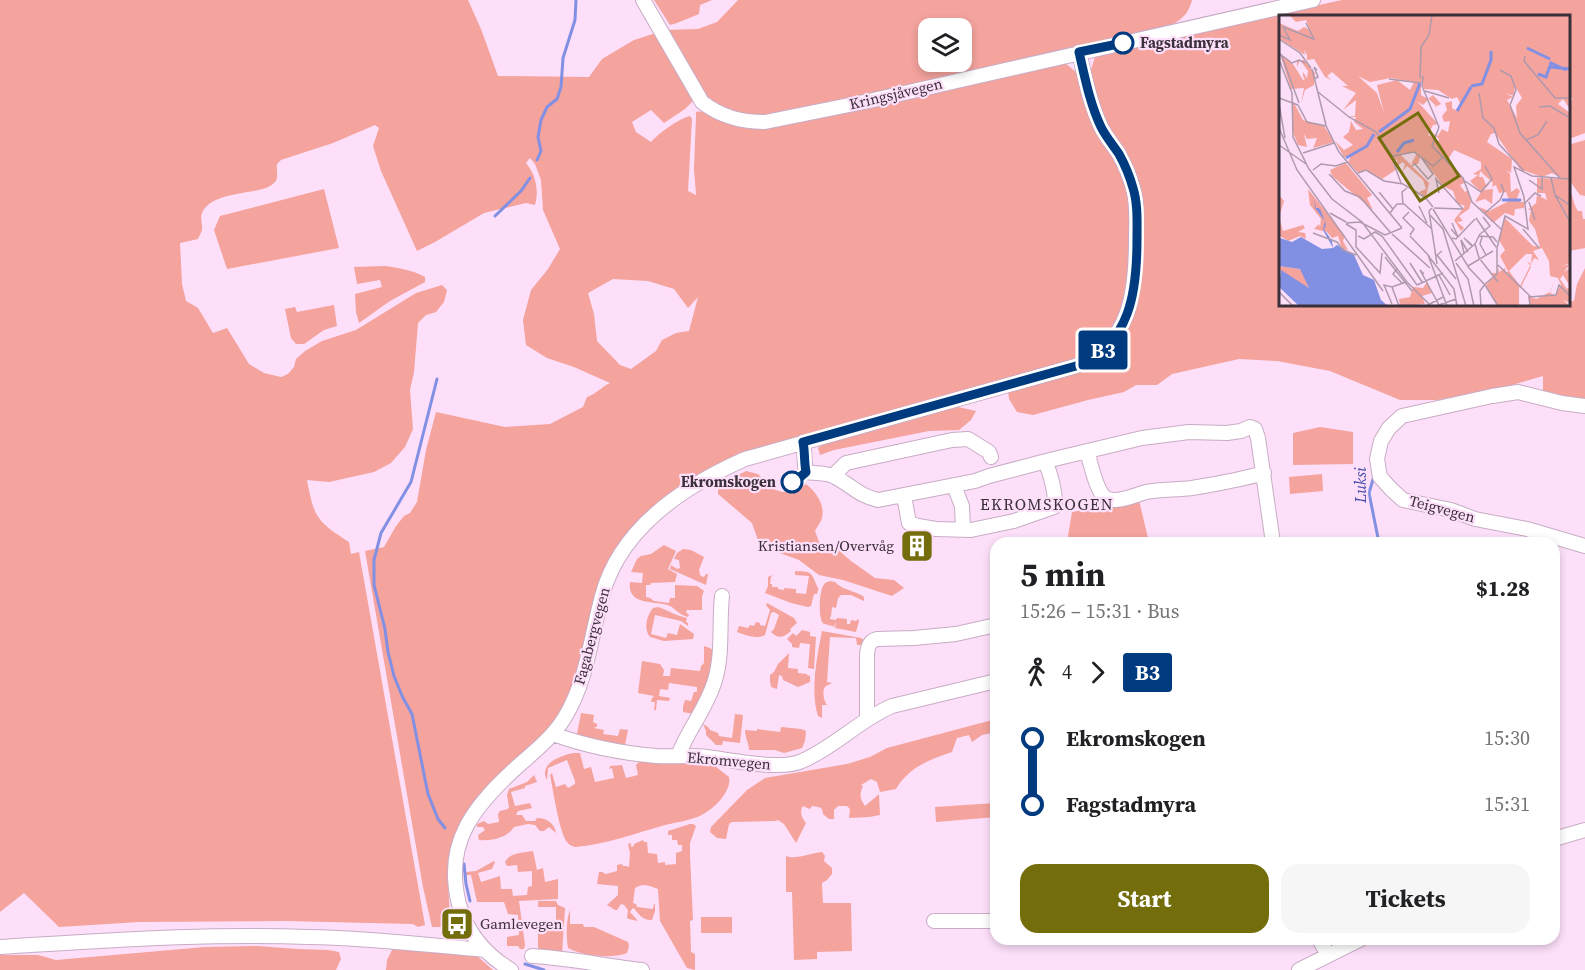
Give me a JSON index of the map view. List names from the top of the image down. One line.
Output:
{"streets":{"street":["Kringsjåvegen","Teigvegen","Fagabergvegen","Ekromvegen"]},"crossings":[["Kringsjåvegen","Fagabergvegen"],["Fagabergvegen","Ekromvegen"]],"districts":["EKROMSKOGEN"],"water":["Luksi"],"places":{"other":["Fagstadmyra","Ekromskogen"],"building":["Kristiansen/Overvåg"],"bus stop":["Gamlevegen"]},"lines":["bus line B3"],"page":{"on_map":"B3","heading":["5 min","15:26 – 15:31 · Bus","$1.28"],"legs":["4","B3"],"list":[{"name":"Ekromskogen","value":"15:30"},{"name":"Fagstadmyra","value":"15:31"}],"buttons":["Start","Tickets"]}}
